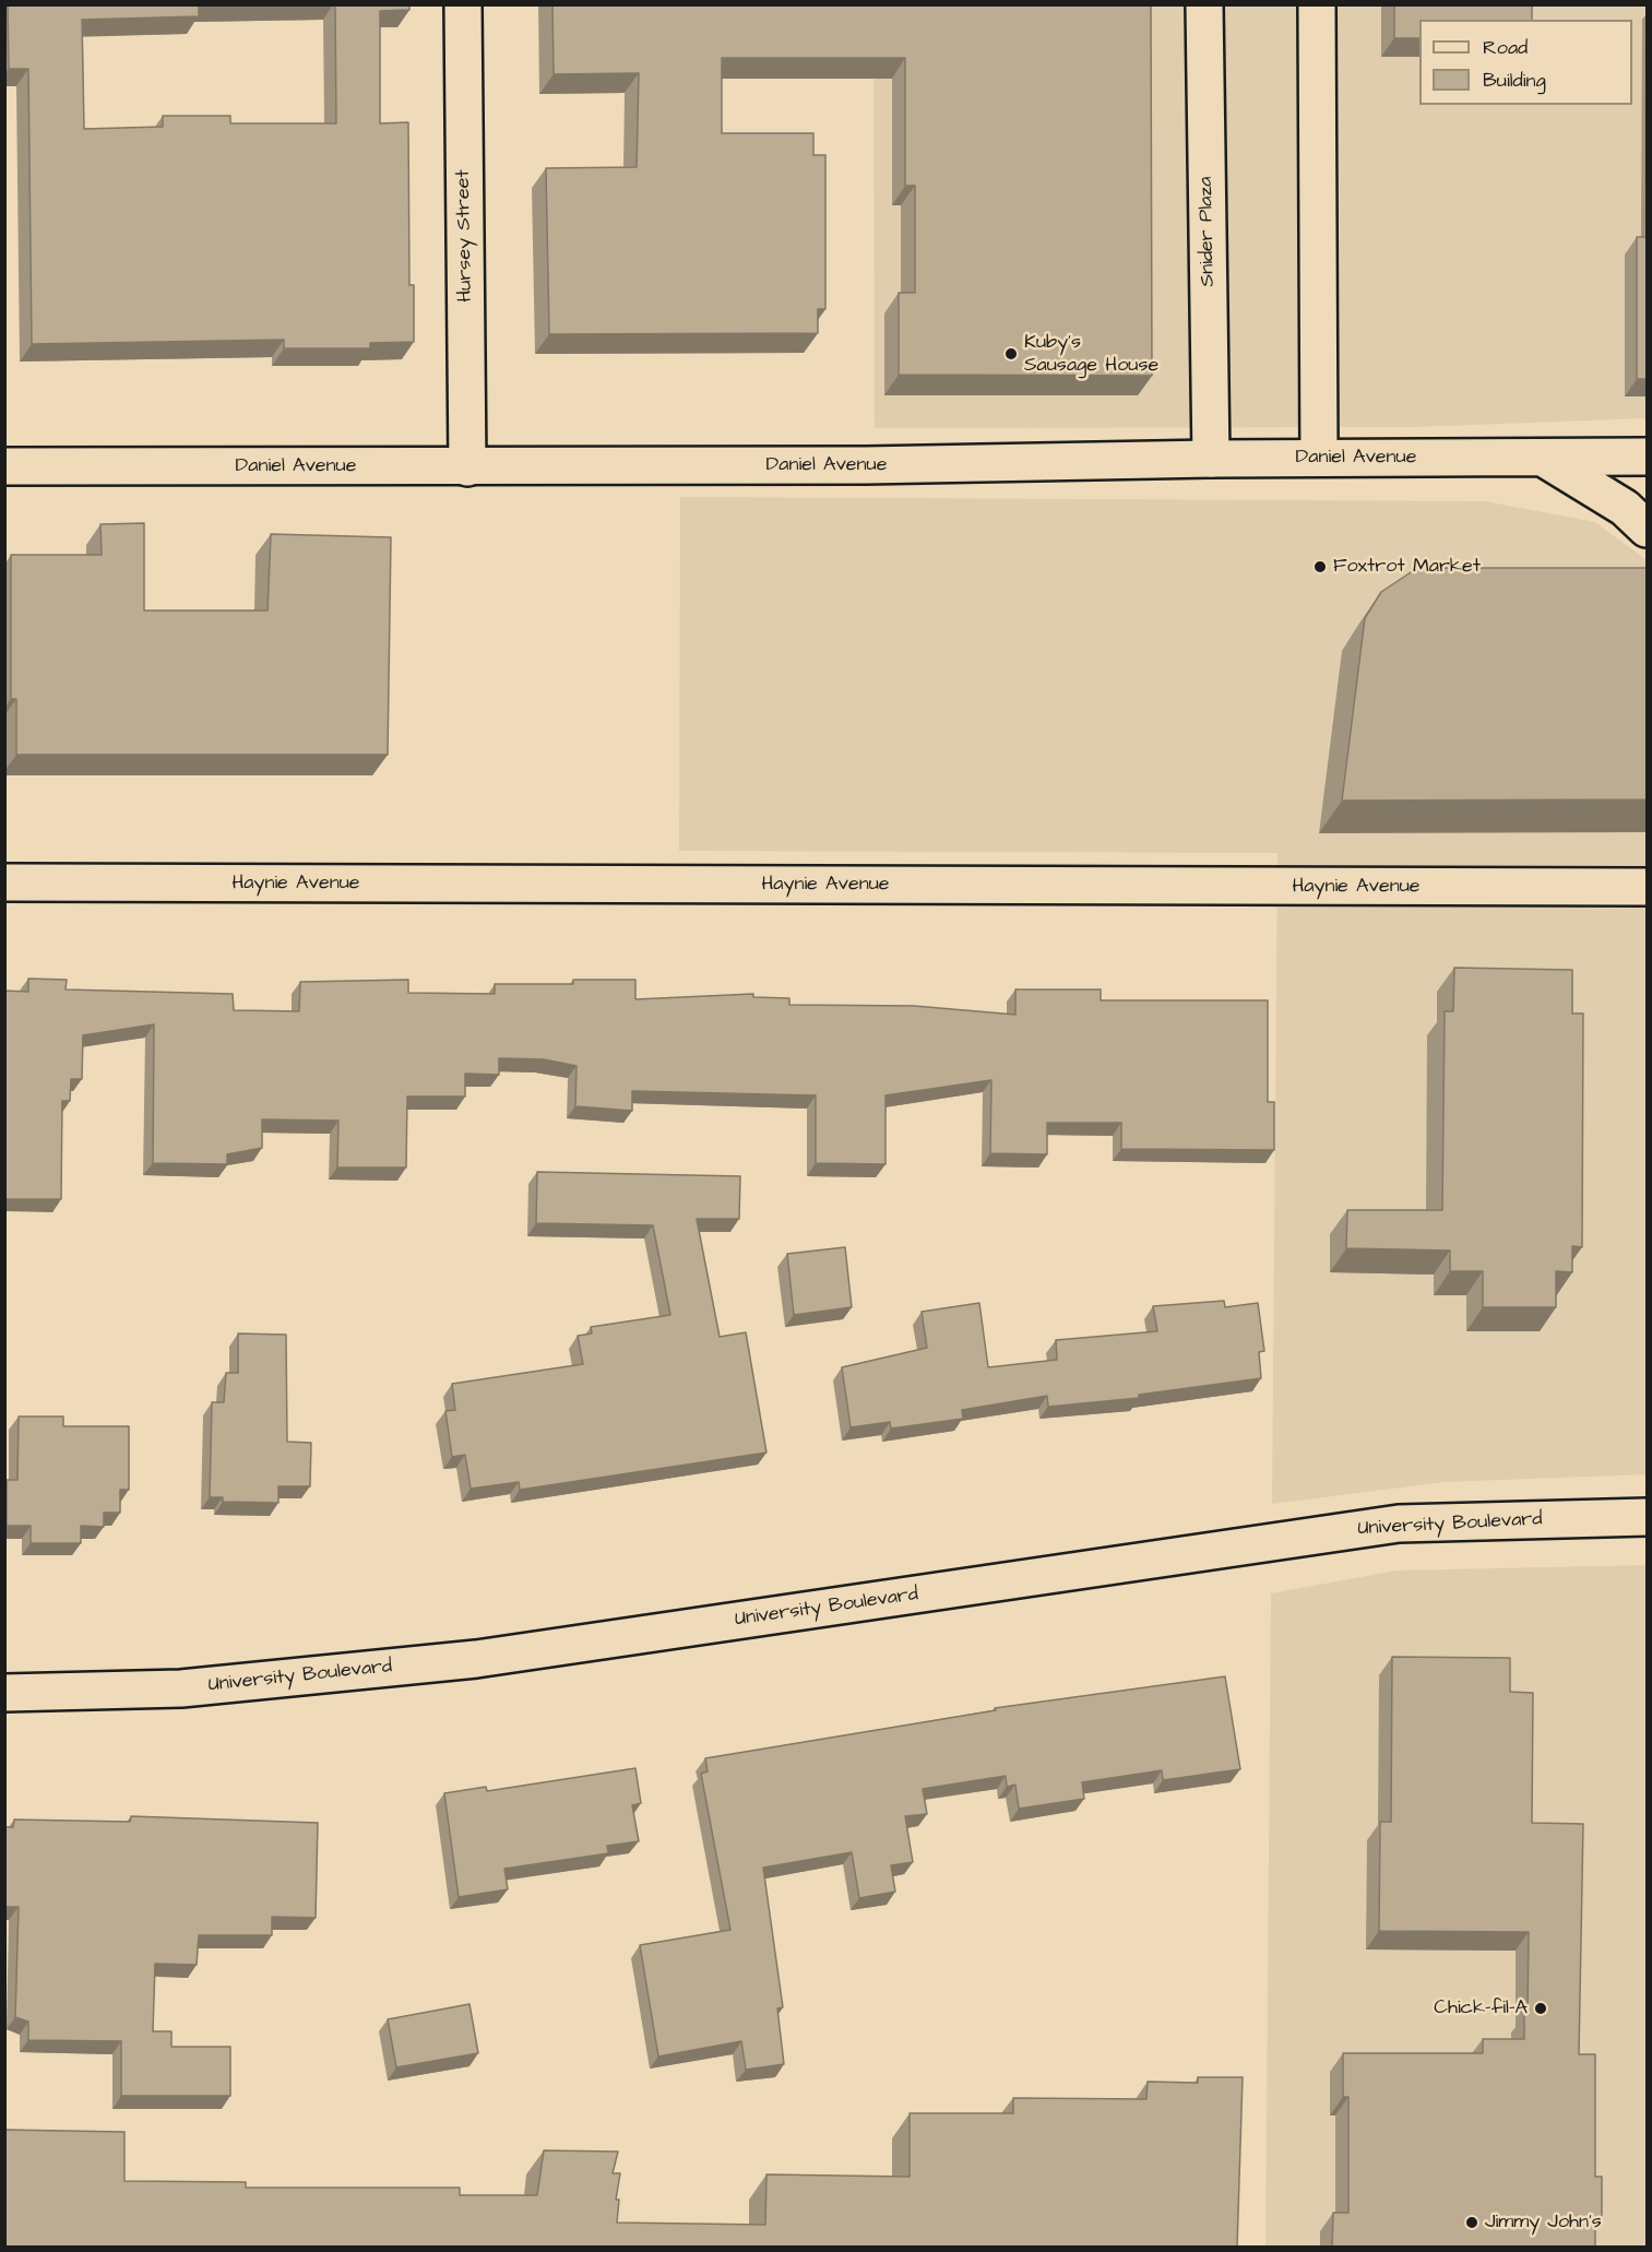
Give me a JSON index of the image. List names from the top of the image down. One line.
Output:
{"streets":{"street":["Snider Plaza","Hursey Street","Daniel Avenue","Haynie Avenue","University Boulevard"]},"crossings":[["Snider Plaza","Daniel Avenue"],["Hursey Street","Daniel Avenue"]],"places":["Kuby's Sausage House","Foxtrot Market","Chick-fil-A","Jimmy John's"],"legend":["Road","Building"]}
